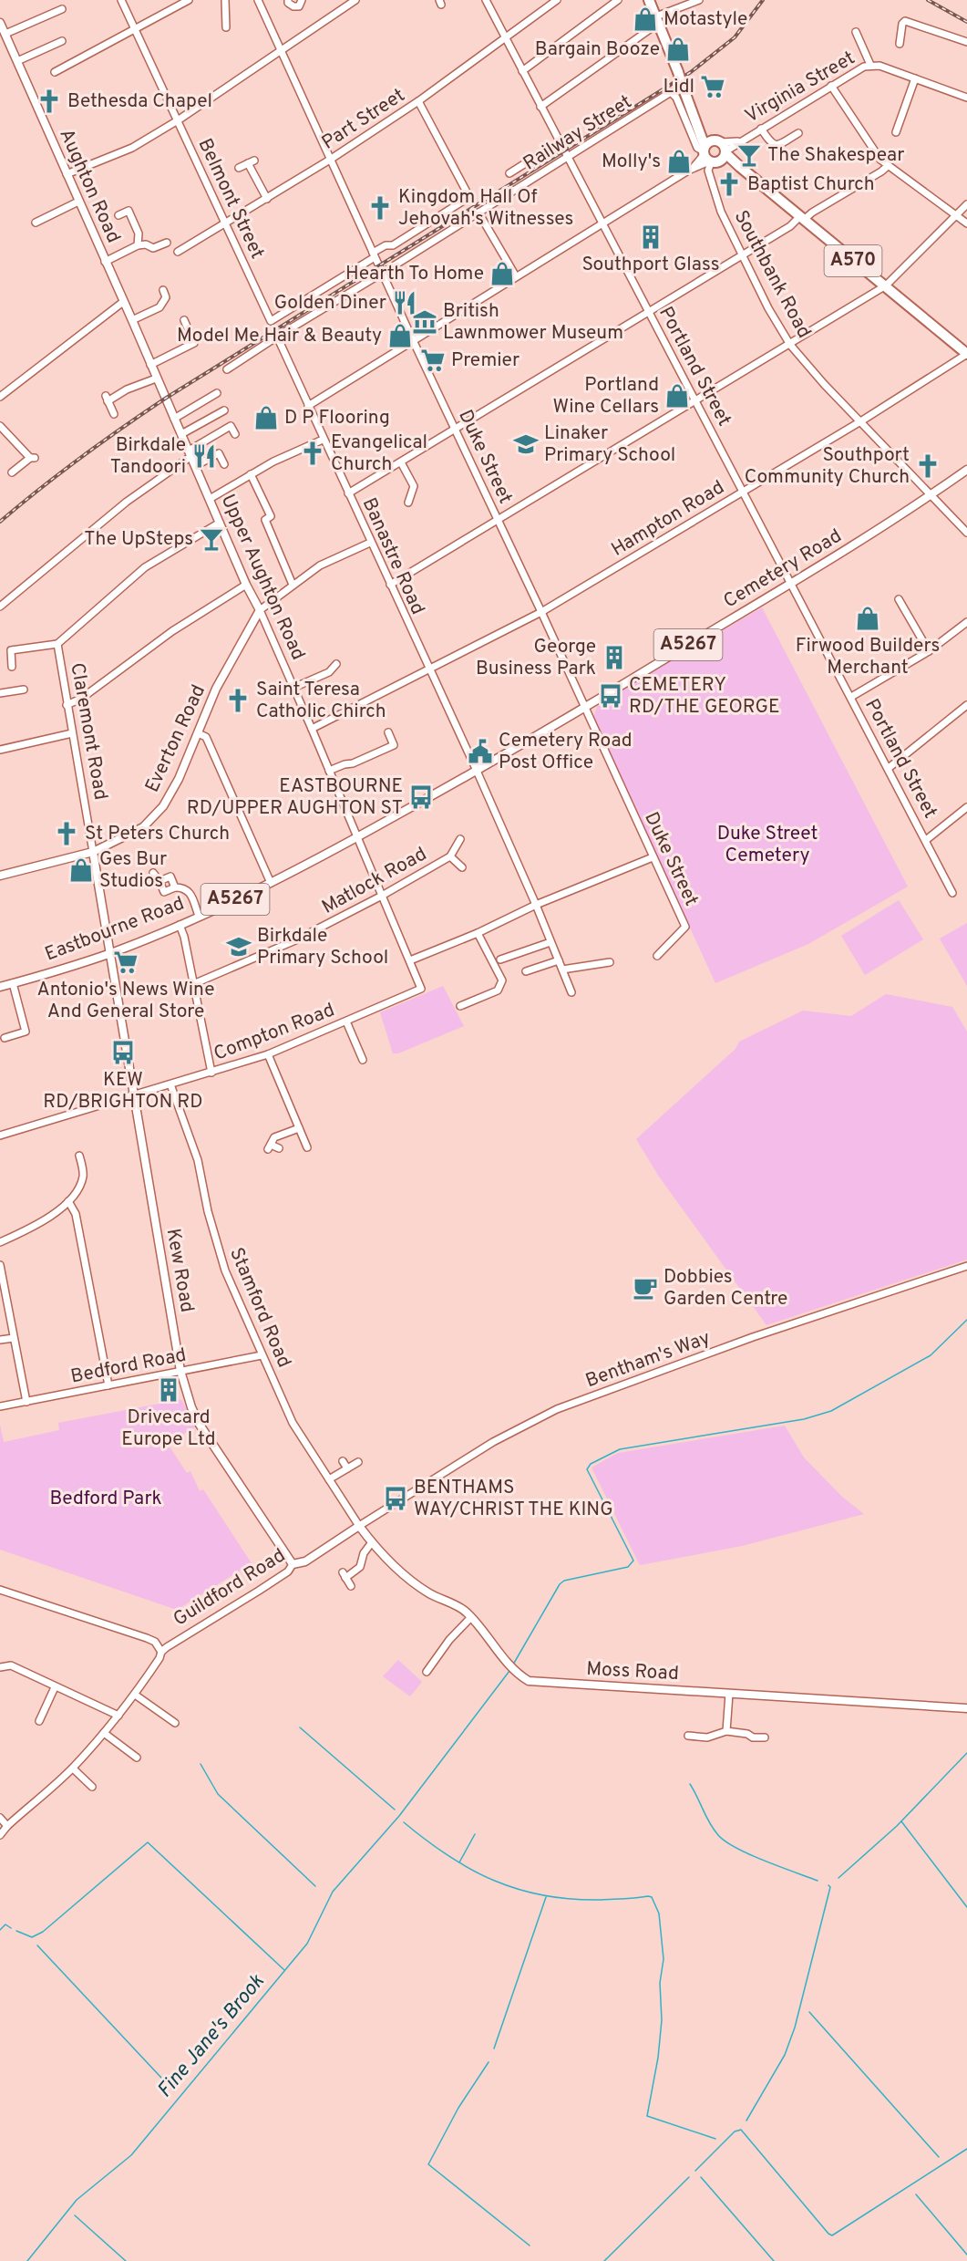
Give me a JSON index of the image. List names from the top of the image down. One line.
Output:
{"streets":{"highway":["A570"],"main road":["Aughton Road","Cemetery Road","Upper Aughton Road","A5267","Claremont Road","Everton Road","Eastbourne Road","Kew Road","Guildford Road","Moss Road"],"street":["Virginia Street","Part Street","Railway Street","Belmont Street","Southbank Road","Portland Street","Duke Street","Hampton Road","Banastre Road","Matlock Road","Compton Road","Stamford Road","Bentham's Way","Bedford Road"]},"crossings":[["Virginia Street","Railway Street"],["Virginia Street","A570"],["Virginia Street","Southbank Road"],["Part Street","Belmont Street"],["Part Street","Portland Street"],["Part Street","Duke Street"],["Railway Street","A570"],["Railway Street","Southbank Road"],["Railway Street","Portland Street"],["Railway Street","Duke Street"],["Railway Street","Banastre Road"],["Aughton Road","Upper Aughton Road"],["Belmont Street","Duke Street"],["A570","Southbank Road"],["A570","Hampton Road"],["Southbank Road","Hampton Road"],["Southbank Road","Cemetery Road"],["Portland Street","Hampton Road"],["Portland Street","Cemetery Road"],["Duke Street","Hampton Road"],["Duke Street","Cemetery Road"],["Hampton Road","Banastre Road"],["Hampton Road","Upper Aughton Road"],["Banastre Road","Cemetery Road"],["Cemetery Road","Upper Aughton Road"],["Cemetery Road","Eastbourne Road"],["Upper Aughton Road","Everton Road"],["Upper Aughton Road","Matlock Road"],["Upper Aughton Road","Eastbourne Road"],["Upper Aughton Road","Compton Road"],["Claremont Road","Everton Road"],["Claremont Road","Eastbourne Road"],["Claremont Road","Kew Road"],["Eastbourne Road","Kew Road"],["Compton Road","Kew Road"],["Compton Road","Stamford Road"],["Kew Road","Bedford Road"],["Kew Road","Guildford Road"],["Stamford Road","Bentham's Way"],["Stamford Road","Bedford Road"],["Stamford Road","Guildford Road"],["Stamford Road","Moss Road"],["Bentham's Way","Guildford Road"],["Bentham's Way","Moss Road"],["Guildford Road","Moss Road"]],"water":["Fine Jane's Brook"],"parks":["Duke Street Cemetery","Bedford Park"],"places":{"shop":["Motastyle","Bargain Booze","Molly's","Hearth To Home","Model Me Hair & Beauty","Portland Wine Cellars","D P Flooring","Firwood Builders Merchant","Ges Bur Studios"],"supermarket":["Lidl","Premier","Antonio's News Wine And General Store"],"church":["Bethesda Chapel","Baptist Church","Kingdom Hall Of Jehovah's Witnesses","Evangelical Church","Southport Community Church","Saint Teresa Catholic Chirch","St Peters Church"],"bar":["The Shakespear","The UpSteps"],"building":["Southport Glass","George Business Park","Drivecard Europe Ltd"],"restaurant":["Golden Diner","Birkdale Tandoori"],"museum":["British Lawnmower Museum"],"school or university":["Linaker Primary School","Birkdale Primary School"],"bus stop":["CEMETERY RD/THE GEORGE","EASTBOURNE RD/UPPER AUGHTON ST","KEW RD/BRIGHTON RD","BENTHAMS WAY/CHRIST THE KING"],"public building":["Cemetery Road Post Office"],"cafe":["Dobbies Garden Centre"]}}
